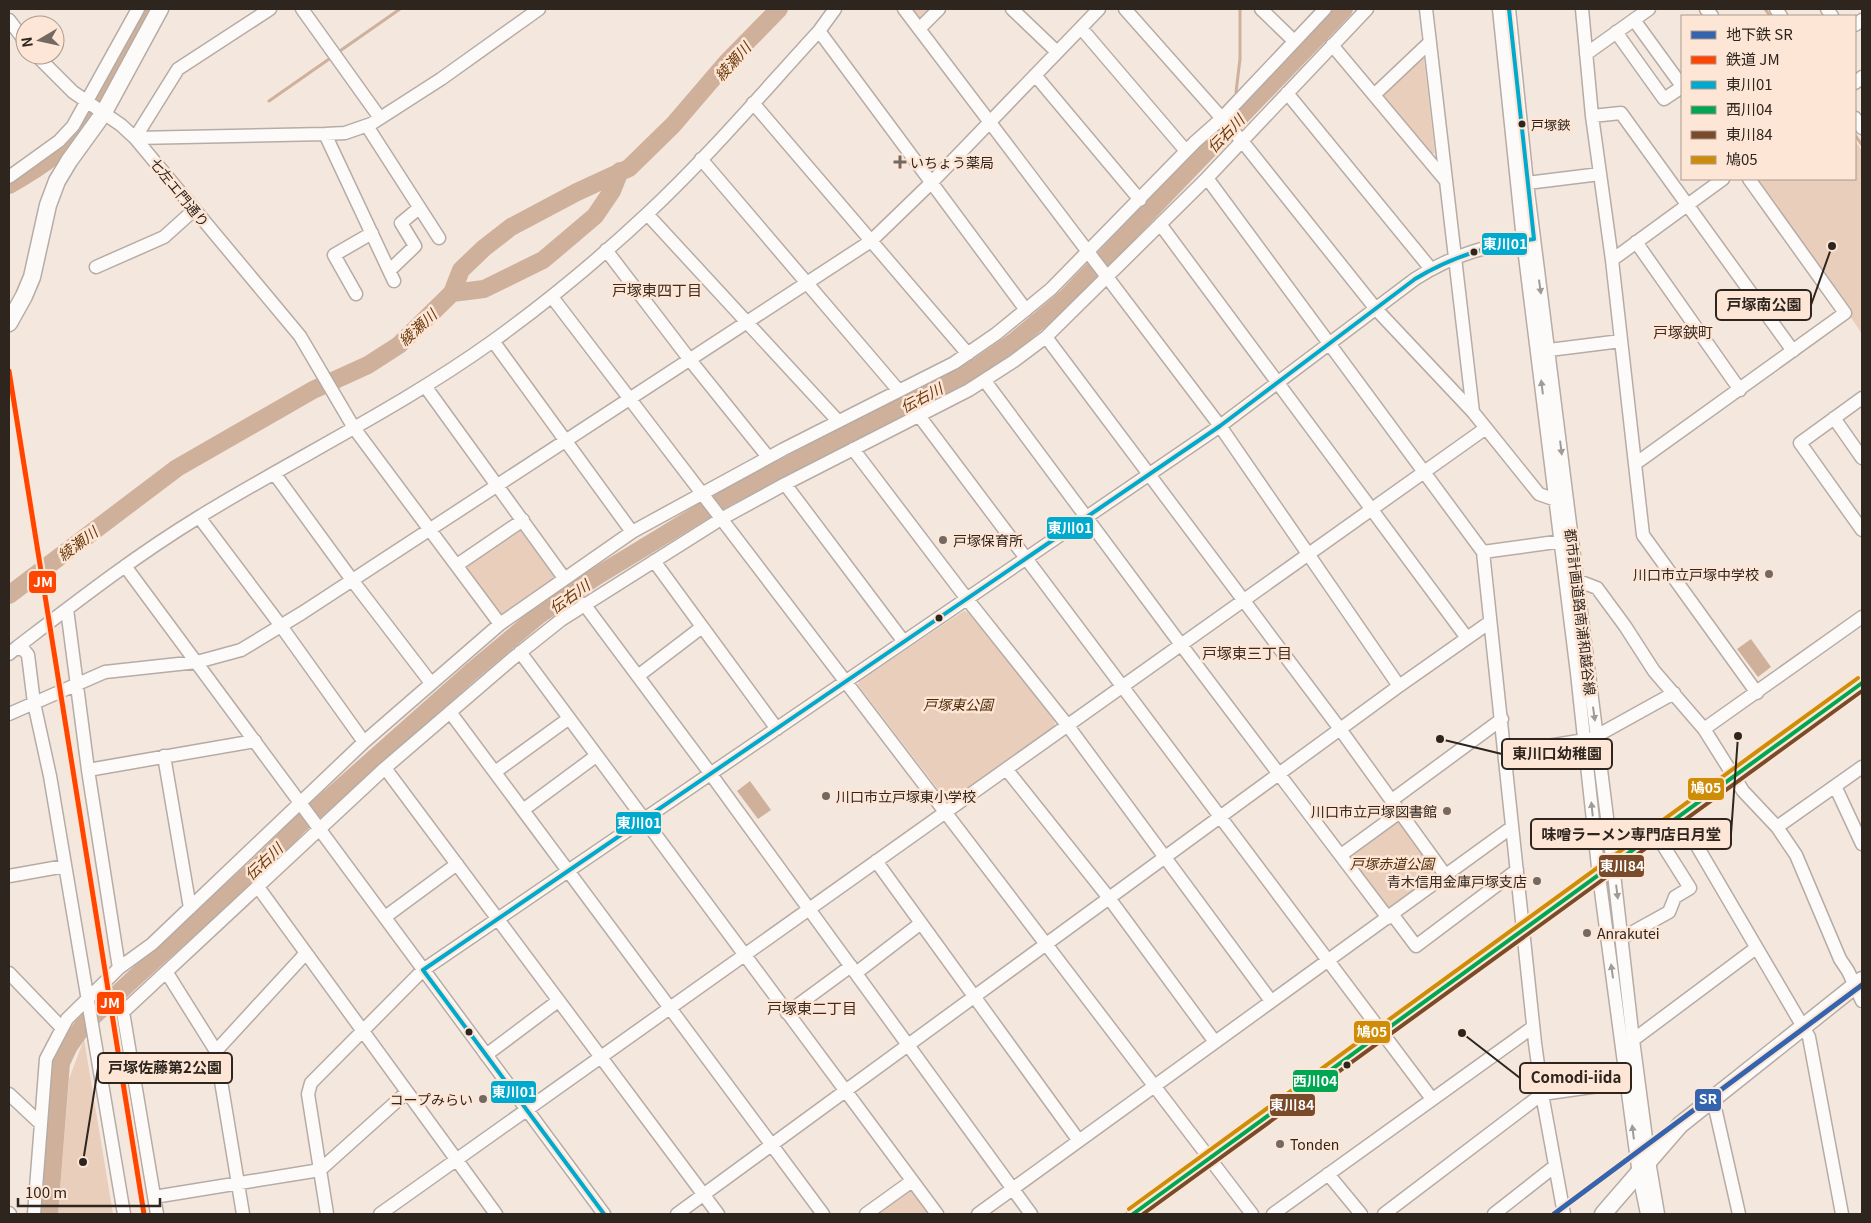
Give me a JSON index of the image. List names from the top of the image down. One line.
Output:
{"streets":{"street":["七左エ門通り","都市計画道路南浦和越谷線"]},"districts":["戸塚東四丁目","戸塚鋏町","戸塚東三丁目","戸塚東二丁目"],"water":["綾瀬川","伝右川"],"parks":["戸塚東公園","戸塚赤道公園"],"places":{"other":["戸塚鋏","戸塚南公園","戸塚保育所","川口市立戸塚中学校","味噌ラーメン専門店日月堂","東川口幼稚園","川口市立戸塚東小学校","川口市立戸塚図書館","青木信用金庫戸塚支店","Anrakutei","Comodi-iida","コープみらい","Tonden","戸塚佐藤第2公園"],"health":["いちょう薬局"]},"lines":["transit line 東川01","rail line JM","transit line 鳩05","transit line 西川04","transit line 東川84","metro line SR"],"legend":["地下鉄 SR","鉄道 JM","東川01","西川04","東川84","鳩05"],"scale_bar":"100 m","north":"left"}
